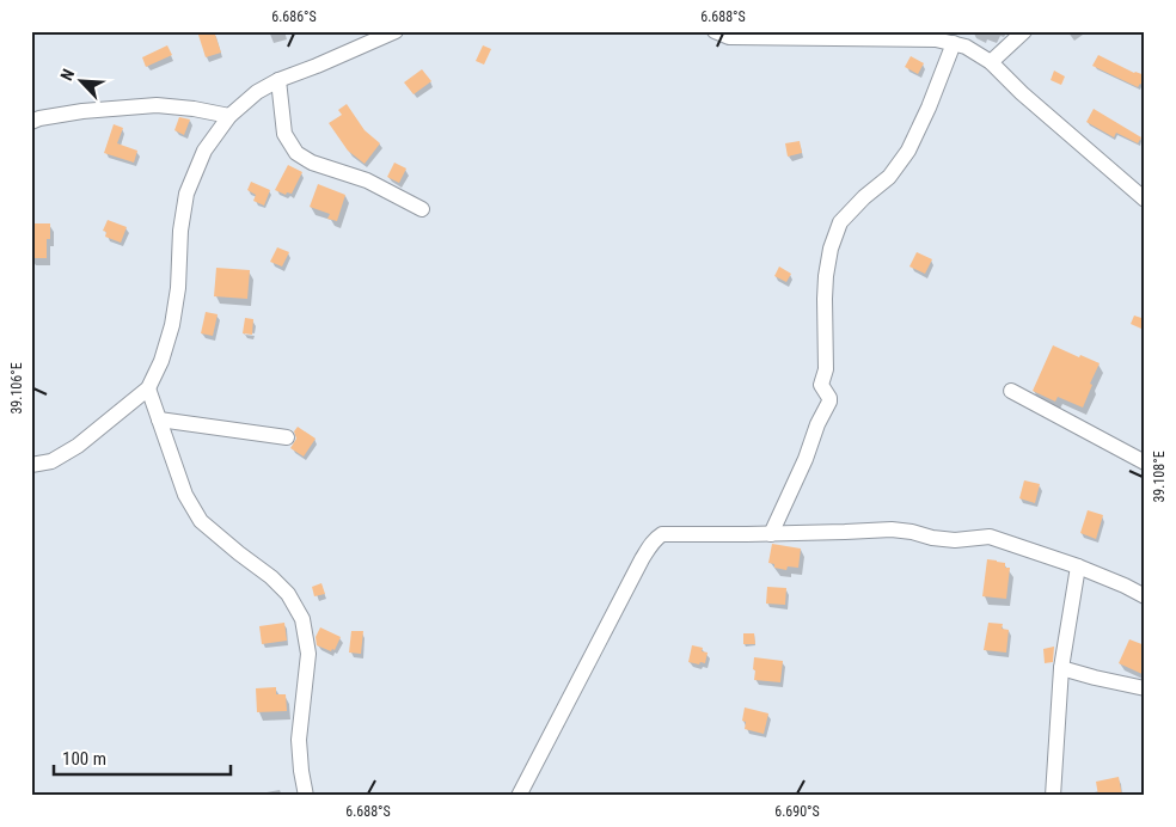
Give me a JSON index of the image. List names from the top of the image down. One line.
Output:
{"scale_bar":"100 m","north":"top left","coordinates":["6.686°S","6.688°S","39.106°E","39.108°E","6.690°S"]}
